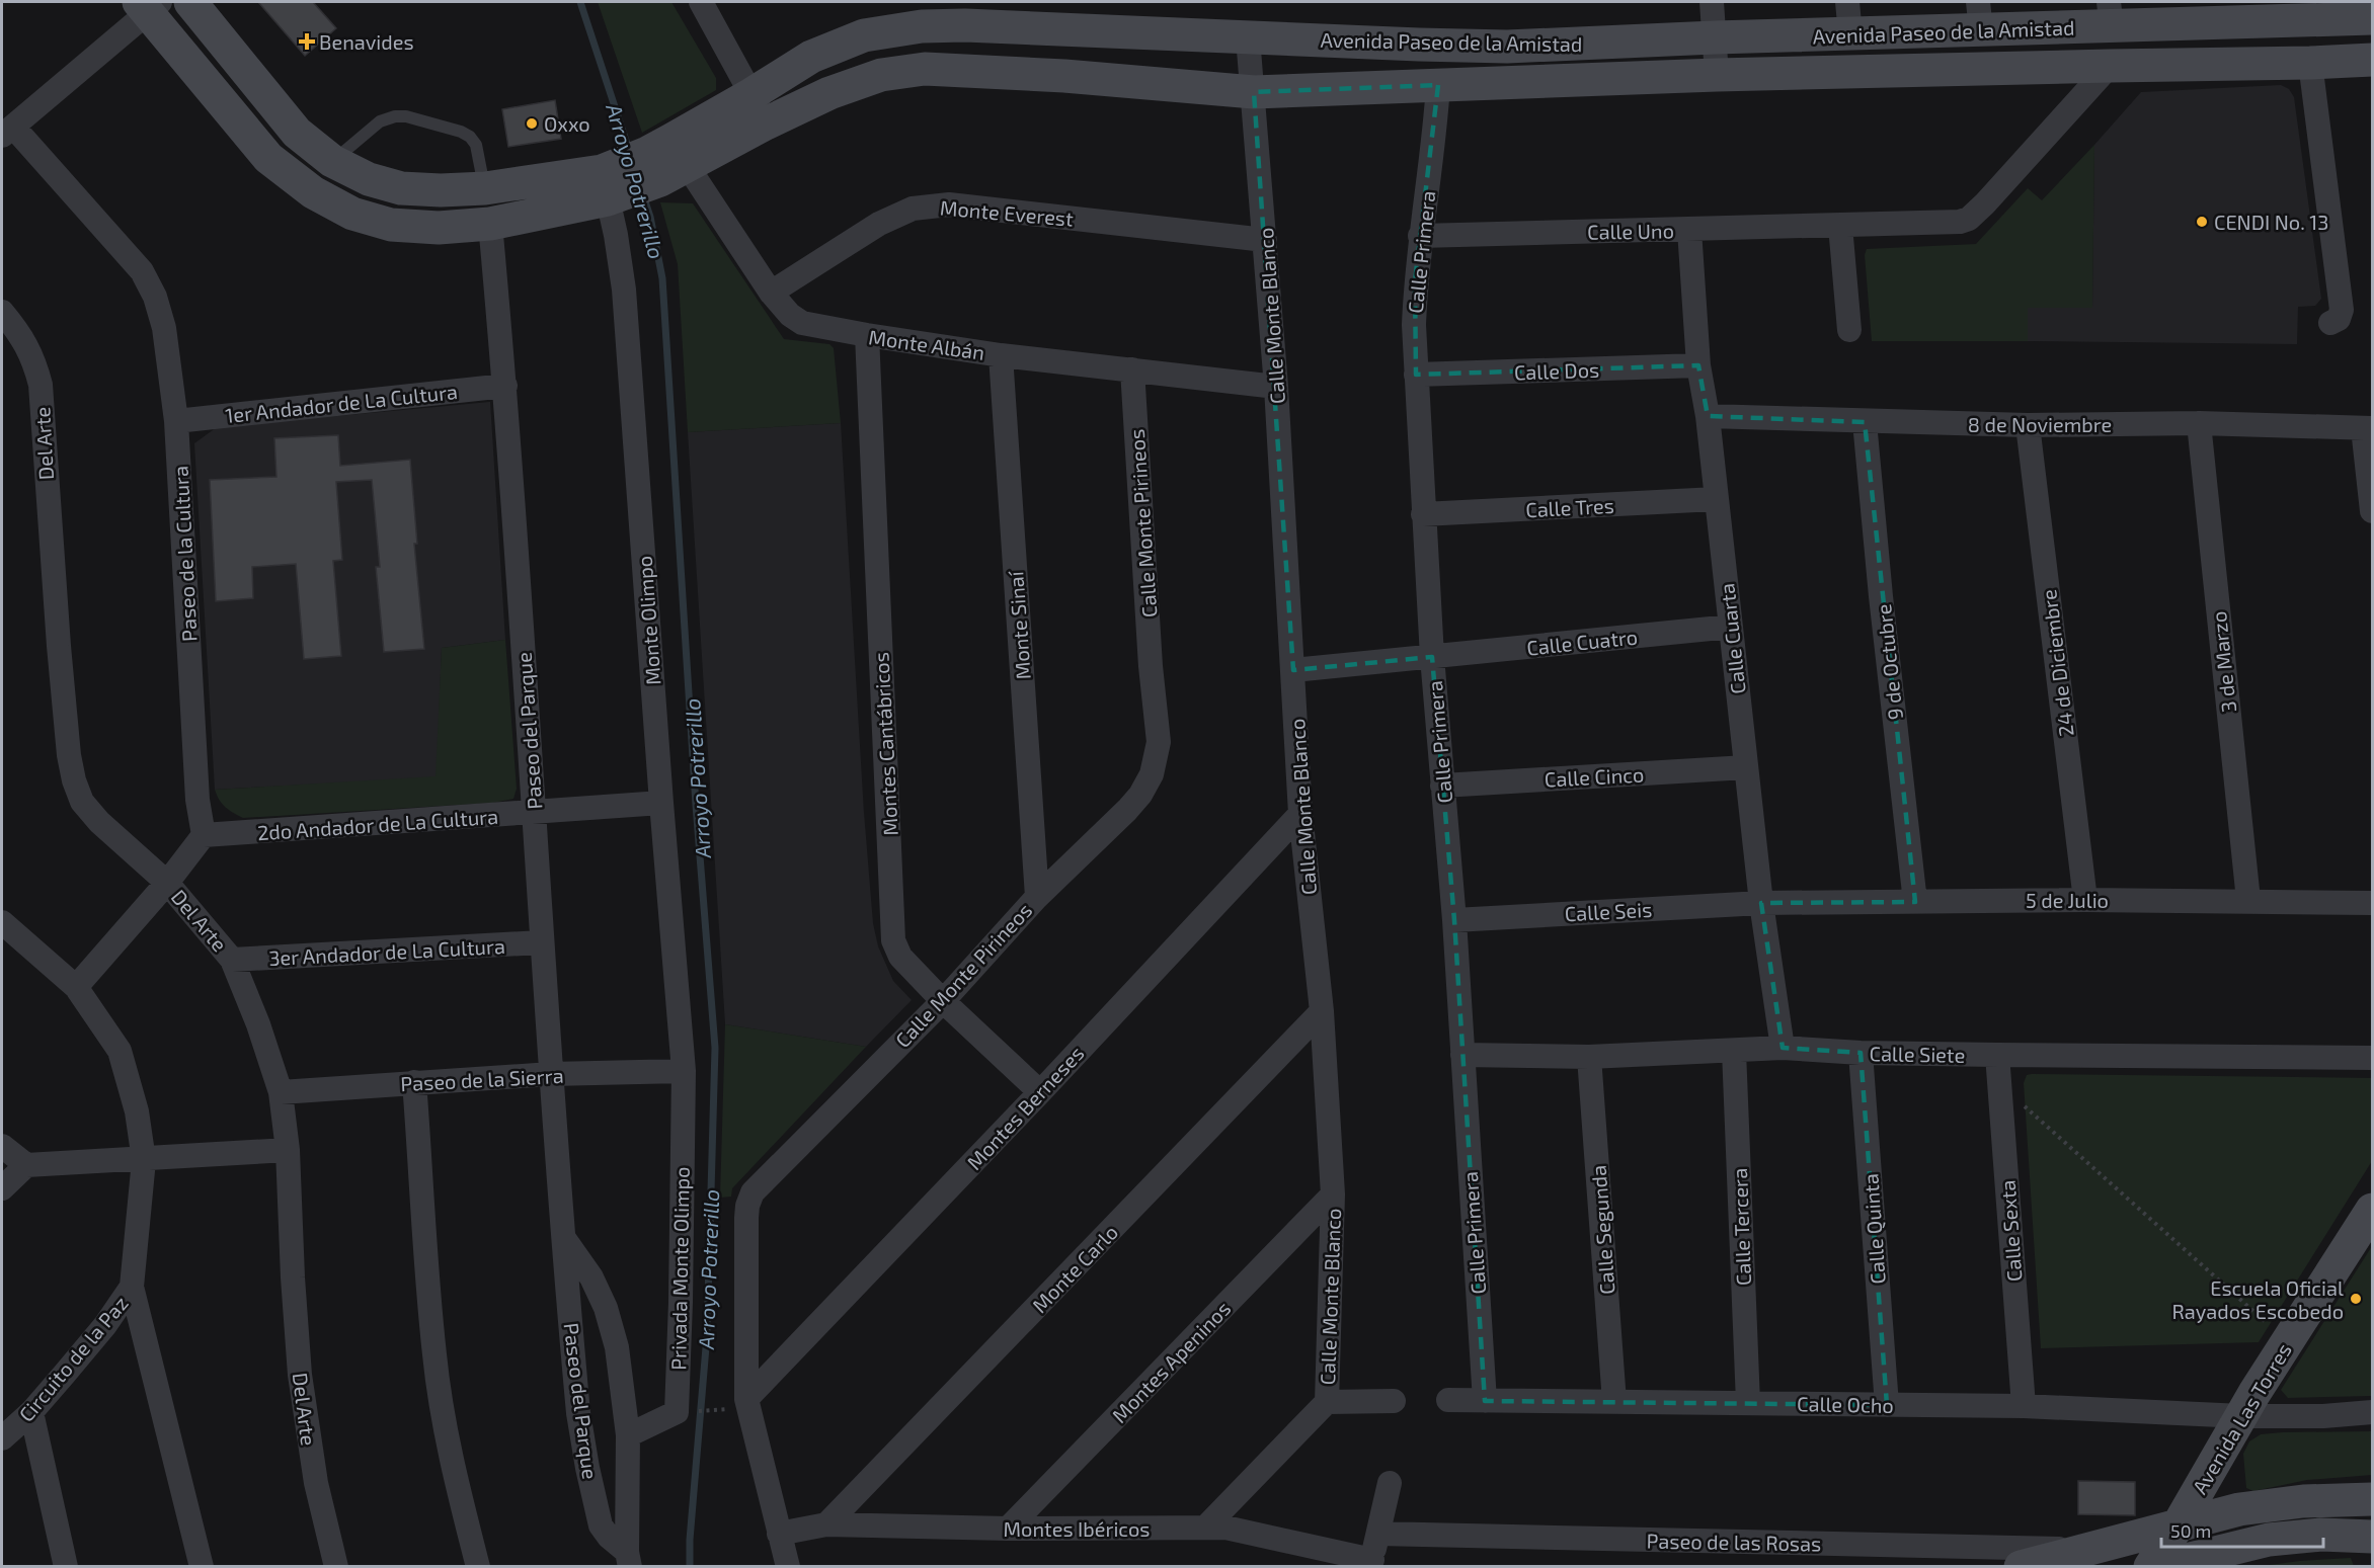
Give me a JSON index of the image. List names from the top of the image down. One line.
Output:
{"streets":{"street":["Avenida Paseo de la Amistad","Monte Everest","Calle Uno","Calle Primera","Calle Monte Blanco","Monte Albán","Calle Dos","1er Andador de La Cultura","8 de Noviembre","Del Arte","Calle Tres","Calle Monte Pirineos","Paseo de la Cultura","Monte Olimpo","Monte Sinaí","Calle Cuarta","Calle Cuatro","9 de Octubre","3 de Marzo","24 de Diciembre","Paseo del Parque","Montes Cantábricos","Calle Cinco","2do Andador de La Cultura","5 de Julio","Calle Seis","3er Andador de La Cultura","Calle Siete","Paseo de la Sierra","Montes Berneses","Calle Tercera","Calle Quinta","Calle Segunda","Calle Sexta","Privada Monte Olimpo","Monte Carlo","Circuito de la Paz","Montes Apeninos","Calle Ocho","Avenida Las Torres","Montes Ibéricos","Paseo de las Rosas"]},"crossings":[["Avenida Paseo de la Amistad","Calle Uno"],["Avenida Paseo de la Amistad","Calle Primera"],["Avenida Paseo de la Amistad","Calle Monte Blanco"],["Avenida Paseo de la Amistad","Monte Albán"],["Avenida Paseo de la Amistad","Monte Olimpo"],["Monte Everest","Calle Monte Blanco"],["Monte Everest","Monte Albán"],["Calle Uno","Calle Primera"],["Calle Uno","Calle Cuarta"],["Calle Primera","Calle Dos"],["Calle Primera","Calle Tres"],["Calle Primera","Calle Cuatro"],["Calle Primera","Calle Cinco"],["Calle Primera","Calle Seis"],["Calle Primera","Calle Siete"],["Calle Primera","Calle Ocho"],["Calle Monte Blanco","Monte Albán"],["Calle Monte Blanco","Calle Cuatro"],["Calle Monte Blanco","Montes Berneses"],["Calle Monte Blanco","Monte Carlo"],["Calle Monte Blanco","Montes Apeninos"],["Calle Monte Blanco","Montes Ibéricos"],["Monte Albán","Calle Monte Pirineos"],["Monte Albán","Monte Olimpo"],["Monte Albán","Monte Sinaí"],["Monte Albán","Montes Cantábricos"],["Calle Dos","Calle Cuarta"],["1er Andador de La Cultura","Paseo de la Cultura"],["1er Andador de La Cultura","Paseo del Parque"],["8 de Noviembre","Calle Cuarta"],["8 de Noviembre","9 de Octubre"],["8 de Noviembre","3 de Marzo"],["8 de Noviembre","24 de Diciembre"],["Del Arte","3er Andador de La Cultura"],["Del Arte","Paseo de la Sierra"],["Calle Tres","Calle Cuarta"],["Calle Monte Pirineos","Monte Sinaí"],["Calle Monte Pirineos","Montes Cantábricos"],["Calle Monte Pirineos","Montes Berneses"],["Calle Monte Pirineos","Montes Ibéricos"],["Paseo de la Cultura","2do Andador de La Cultura"],["Monte Olimpo","2do Andador de La Cultura"],["Monte Olimpo","Paseo de la Sierra"],["Monte Olimpo","Privada Monte Olimpo"],["Calle Cuarta","Calle Cuatro"],["Calle Cuarta","Calle Cinco"],["Calle Cuarta","5 de Julio"],["Calle Cuarta","Calle Seis"],["Calle Cuarta","Calle Siete"],["9 de Octubre","5 de Julio"],["3 de Marzo","5 de Julio"],["24 de Diciembre","5 de Julio"],["Paseo del Parque","2do Andador de La Cultura"],["Paseo del Parque","3er Andador de La Cultura"],["Paseo del Parque","Paseo de la Sierra"],["Paseo del Parque","Privada Monte Olimpo"],["Montes Cantábricos","Montes Berneses"],["5 de Julio","Calle Seis"],["Calle Siete","Calle Tercera"],["Calle Siete","Calle Quinta"],["Calle Siete","Calle Segunda"],["Calle Siete","Calle Sexta"],["Paseo de la Sierra","Privada Monte Olimpo"],["Calle Tercera","Calle Ocho"],["Calle Quinta","Calle Ocho"],["Calle Segunda","Calle Ocho"],["Calle Sexta","Calle Ocho"],["Monte Carlo","Montes Ibéricos"],["Montes Apeninos","Montes Ibéricos"],["Calle Ocho","Avenida Las Torres"]],"water":["Arroyo Potrerillo"],"places":{"health":["Benavides"],"other":["Oxxo","CENDI No. 13","Escuela Oficial Rayados Escobedo"]},"scale_bar":"50 m"}
